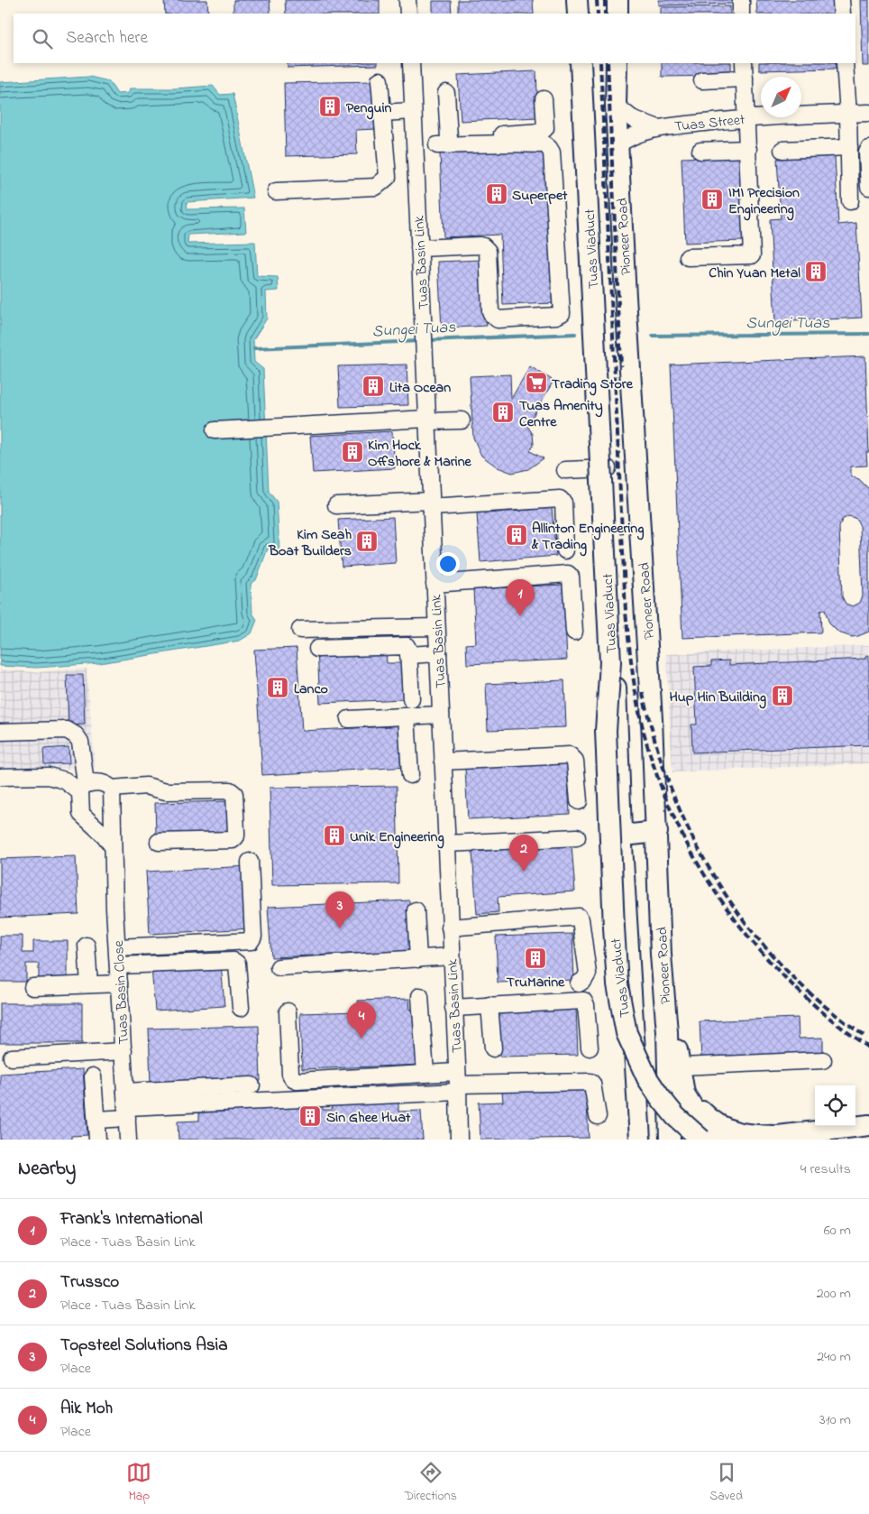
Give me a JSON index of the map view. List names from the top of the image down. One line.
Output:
{"streets":{"main road":["Pioneer Road","Tuas Viaduct"],"street":["Tuas Street","Tuas Basin Link","Tuas Basin Close"]},"crossings":[["Tuas Street","Pioneer Road"]],"water":["Sungei Tuas"],"places":{"building":["Penguin","Superpet","IMI Precision Engineering","Chin Yuan Metal","Lita Ocean","Tuas Amenity Centre","Kim Hock Offshore & Marine","Allinton Engineering & Trading","Kim Seah Boat Builders","Lanco","Hup Hin Building","Unik Engineering","TruMarine","Sin Ghee Huat"],"supermarket":["Trading Store"]},"north":"top right","page":{"search":"Search here","pins":["1","2","3","4"],"heading":["Nearby","4 results"],"list":[{"mark":"1","name":"Frank's International","note":"Place · Tuas Basin Link","value":"60 m"},{"mark":"2","name":"Trussco","note":"Place · Tuas Basin Link","value":"200 m"},{"mark":"3","name":"Topsteel Solutions Asia","note":"Place","value":"240 m"},{"mark":"4","name":"Aik Moh","note":"Place","value":"310 m"}],"nav":["Map","Directions","Saved"]}}
